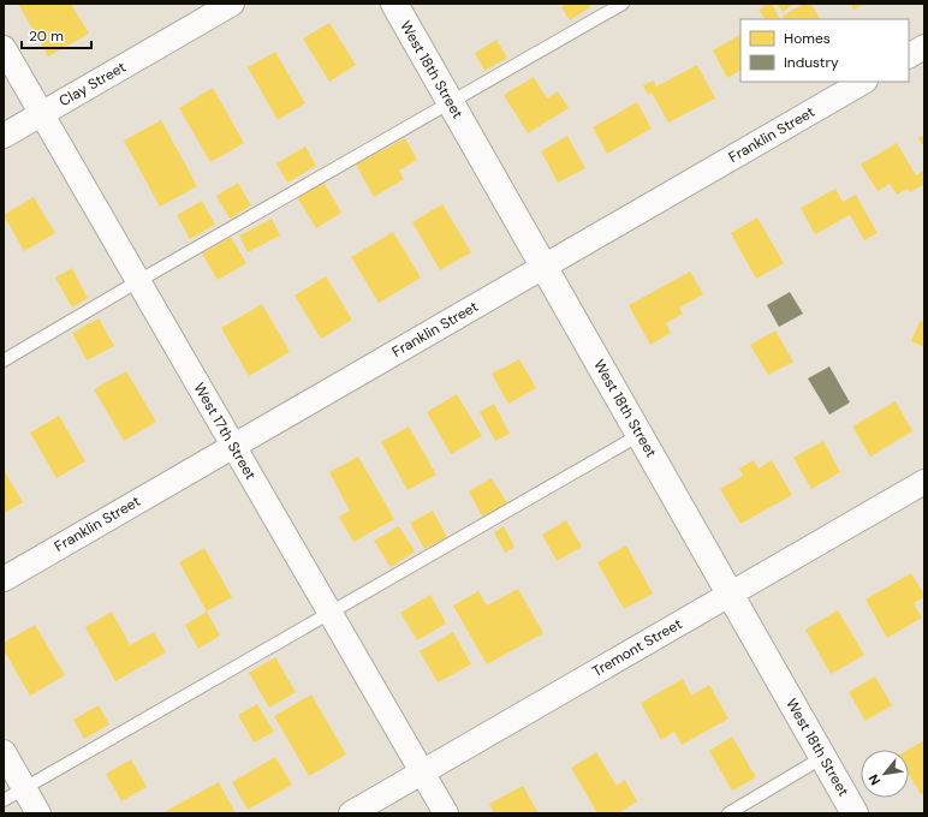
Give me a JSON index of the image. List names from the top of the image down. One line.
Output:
{"streets":{"main road":["West 18th Street"],"street":["Clay Street","Franklin Street","West 17th Street","Tremont Street"]},"crossings":[["West 18th Street","Franklin Street"],["West 18th Street","Tremont Street"],["Clay Street","West 17th Street"],["Franklin Street","West 17th Street"],["West 17th Street","Tremont Street"]],"legend":["Homes","Industry"],"scale_bar":"20 m","north":"bottom left"}
